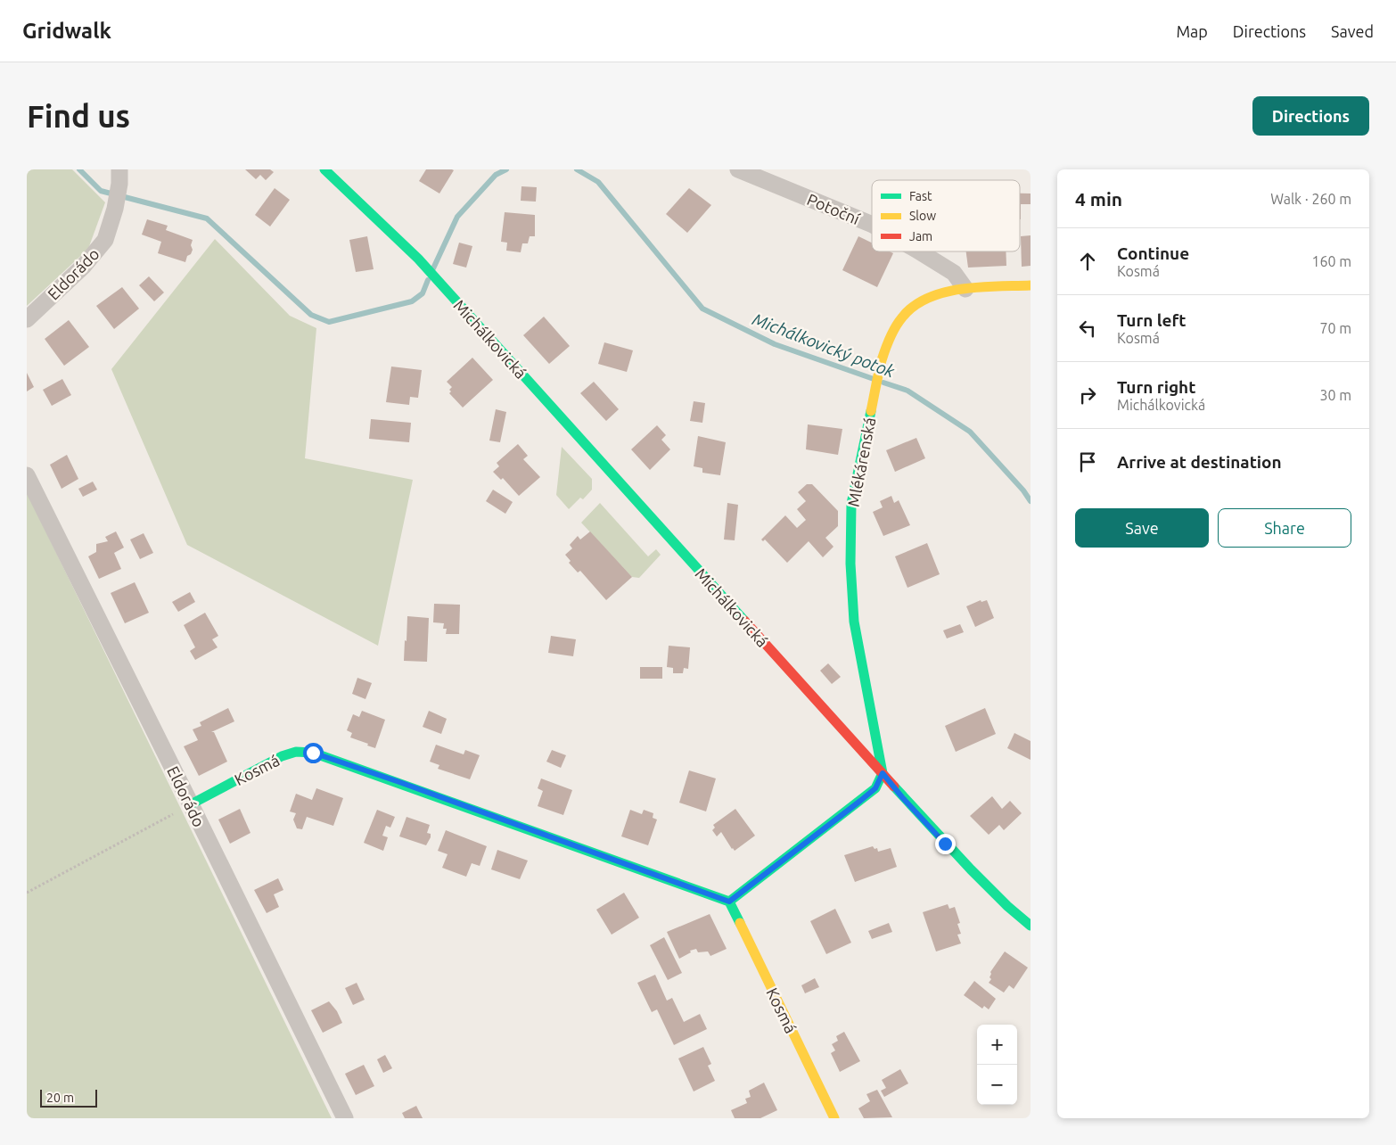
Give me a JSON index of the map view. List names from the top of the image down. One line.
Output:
{"streets":{"street":["Potoční","Eldorádo","Michálkovická","Mlékárenská","Kosmá"]},"crossings":[["Potoční","Mlékárenská"],["Eldorádo","Kosmá"],["Michálkovická","Mlékárenská"]],"water":["Michálkovický potok"],"legend":["Fast","Slow","Jam"],"scale_bar":"20 m","page":{"header":"Gridwalk","nav":["Map","Directions","Saved"],"buttons":["Directions",["Save","Share"]],"title":"Find us","heading":["4 min","Walk · 260 m"],"list":[["Continue","Kosmá","160 m"],["Turn left","Kosmá","70 m"],["Turn right","Michálkovická","30 m"],"Arrive at destination"],"map_buttons":["+","−"],"scale":"20 m"}}
